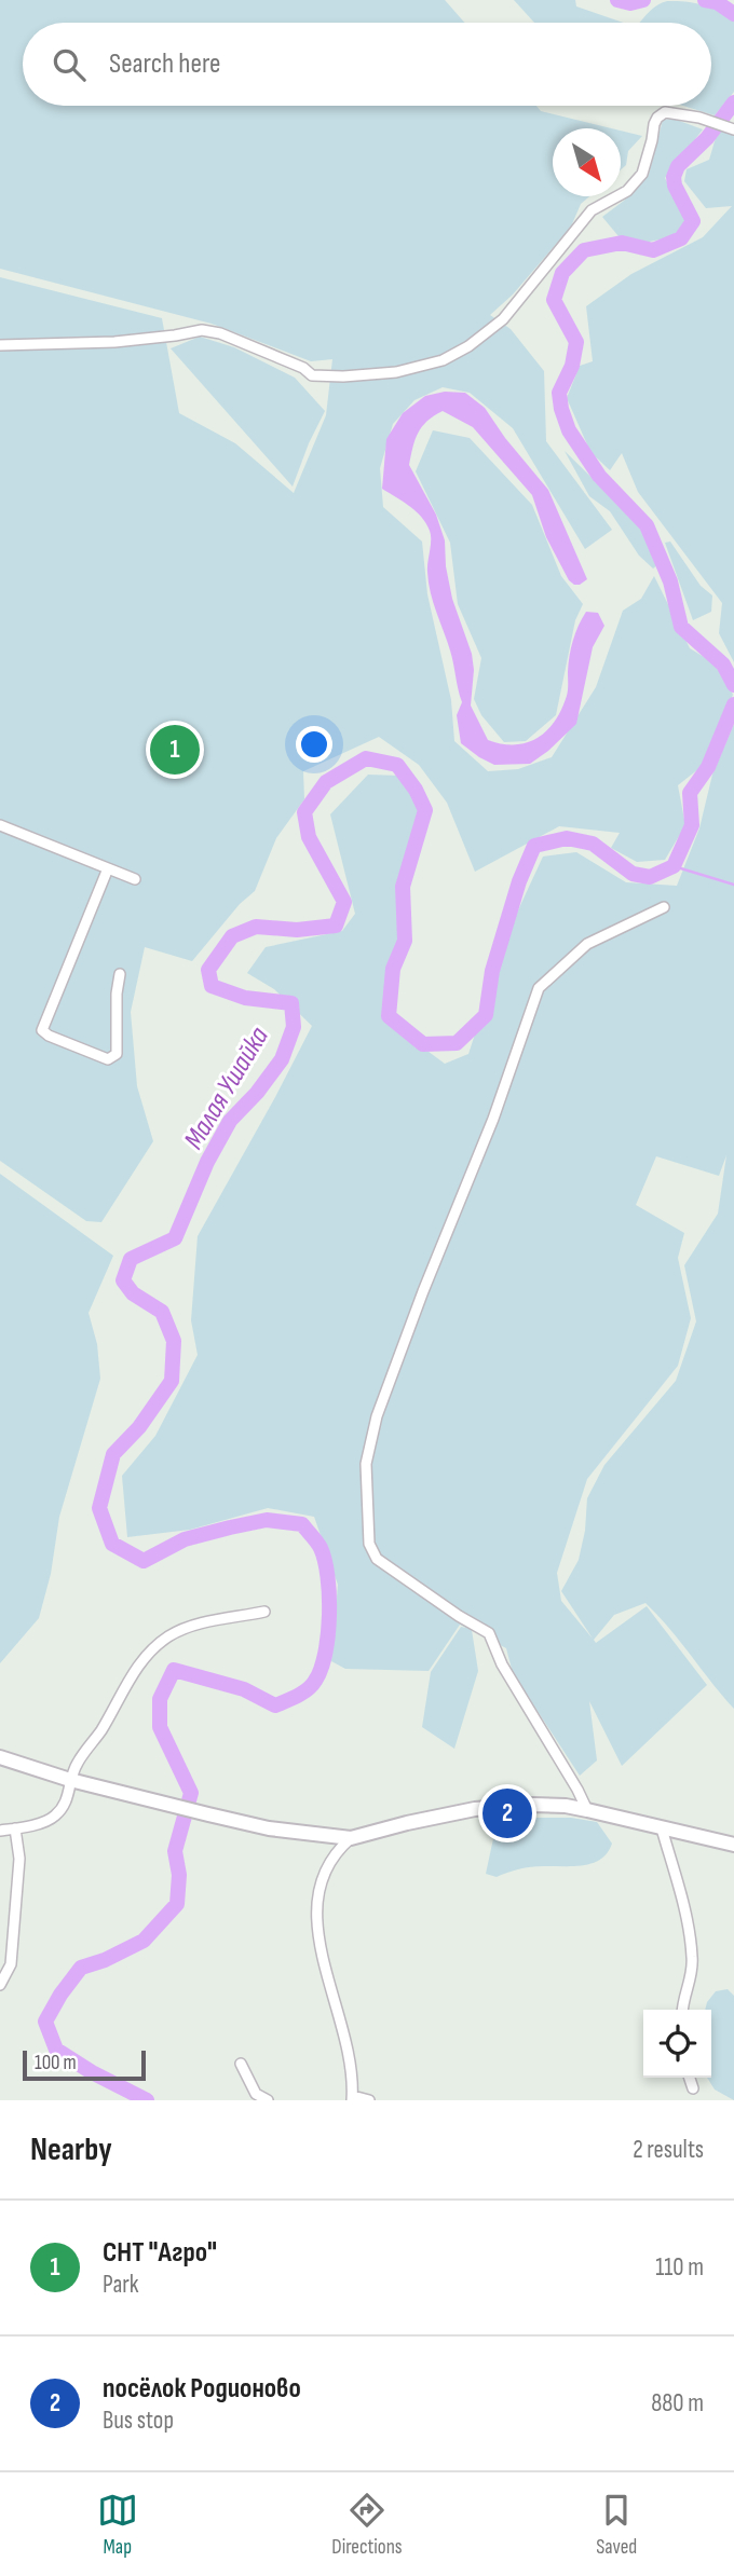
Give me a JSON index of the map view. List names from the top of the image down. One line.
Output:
{"water":["Малая Ушайка"],"scale_bar":"100 m","north":"bottom right","page":{"search":"Search here","pins":["1","2"],"scale":"100 m","heading":["Nearby","2 results"],"list":[{"mark":"1","name":"СНТ \"Агро\"","note":"Park","value":"110 m"},{"mark":"2","name":"посёлок Родионово","note":"Bus stop","value":"880 m"}],"nav":["Map","Directions","Saved"]}}
